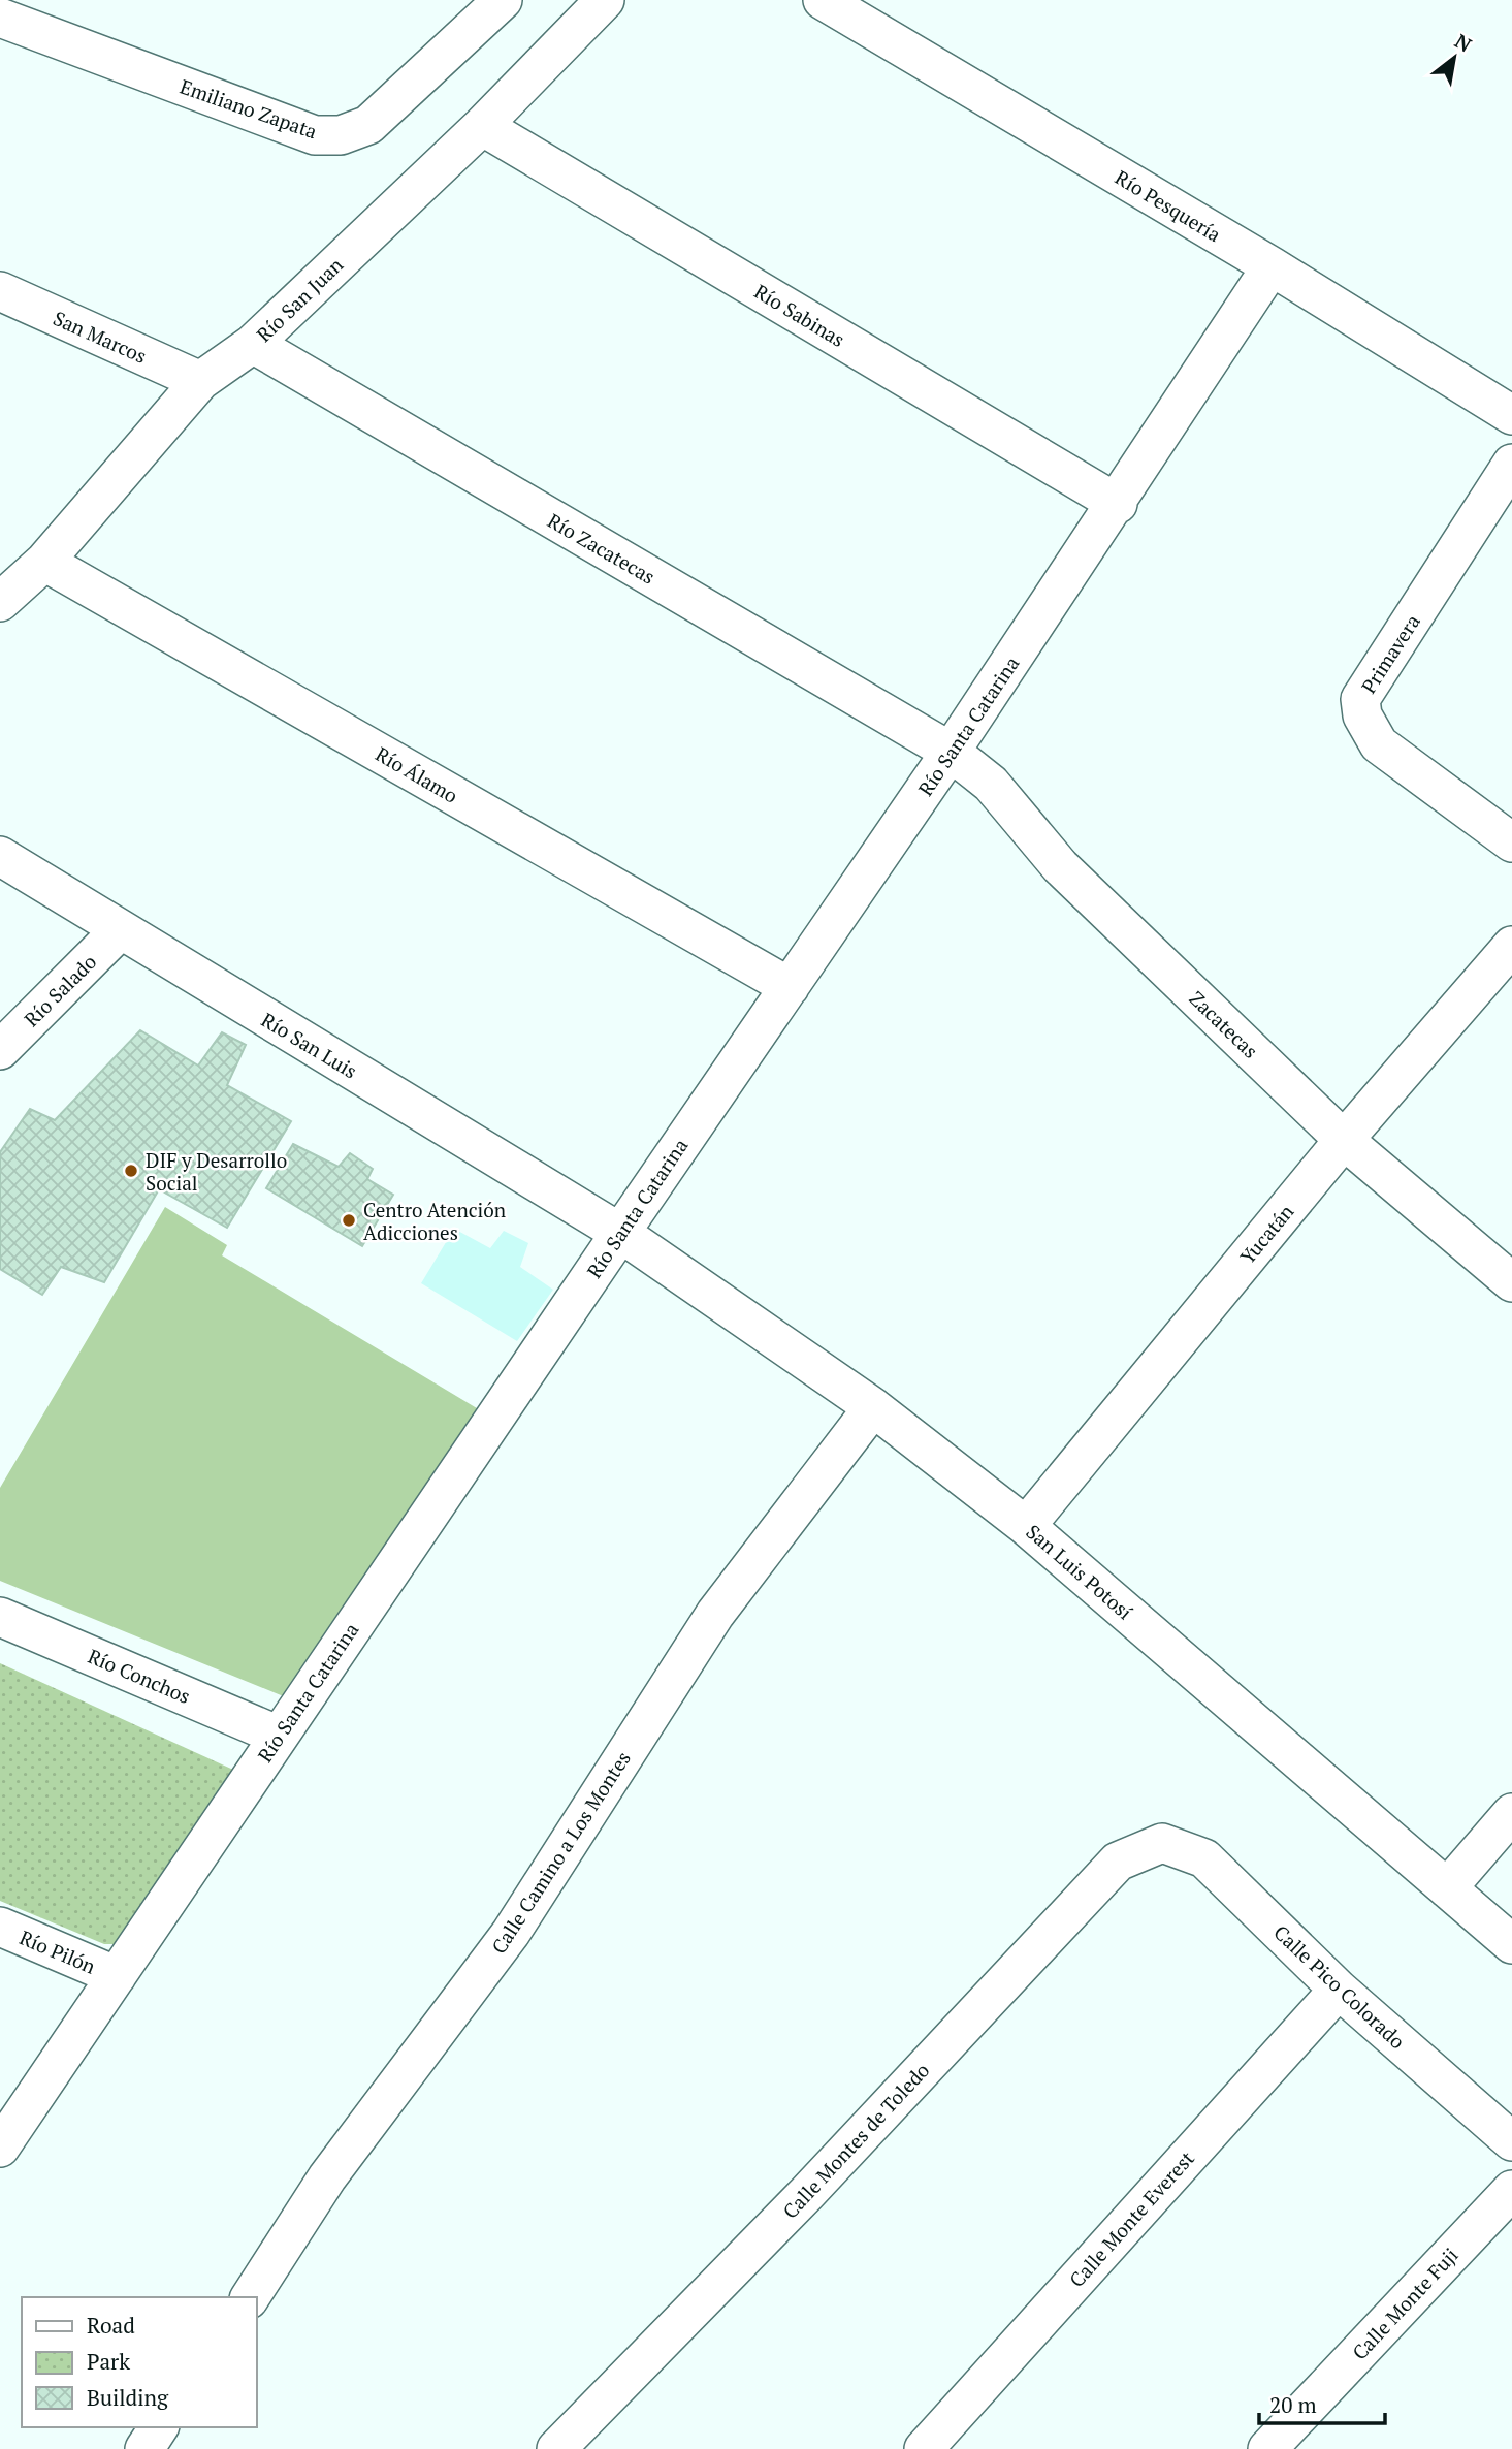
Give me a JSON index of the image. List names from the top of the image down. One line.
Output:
{"streets":{"street":["Emiliano Zapata","Río Pesquería","Río San Juan","Río Sabinas","San Marcos","Río Zacatecas","Primavera","Río Santa Catarina","Río Álamo","Río Salado","Zacatecas","Río San Luis","Yucatán","San Luis Potosí","Río Conchos","Calle Camino a Los Montes","Río Pilón","Calle Pico Colorado","Calle Montes de Toledo","Calle Monte Everest","Calle Monte Fuji"]},"crossings":[["Río Pesquería","Río Santa Catarina"],["Río San Juan","Río Sabinas"],["Río San Juan","San Marcos"],["Río San Juan","Río Zacatecas"],["Río San Juan","Río Álamo"],["Río Sabinas","Río Santa Catarina"],["Río Zacatecas","Río Santa Catarina"],["Río Zacatecas","Zacatecas"],["Río Santa Catarina","Río Álamo"],["Río Santa Catarina","Zacatecas"],["Río Santa Catarina","Río San Luis"],["Río Santa Catarina","San Luis Potosí"],["Río Santa Catarina","Río Conchos"],["Río Santa Catarina","Río Pilón"],["Río Salado","Río San Luis"],["Zacatecas","Yucatán"],["Río San Luis","San Luis Potosí"],["Yucatán","San Luis Potosí"],["San Luis Potosí","Calle Camino a Los Montes"],["Calle Pico Colorado","Calle Montes de Toledo"],["Calle Pico Colorado","Calle Monte Everest"]],"places":["DIF y Desarrollo Social","Centro Atención Adicciones"],"legend":["Road","Park","Building"],"scale_bar":"20 m","north":"top right"}
